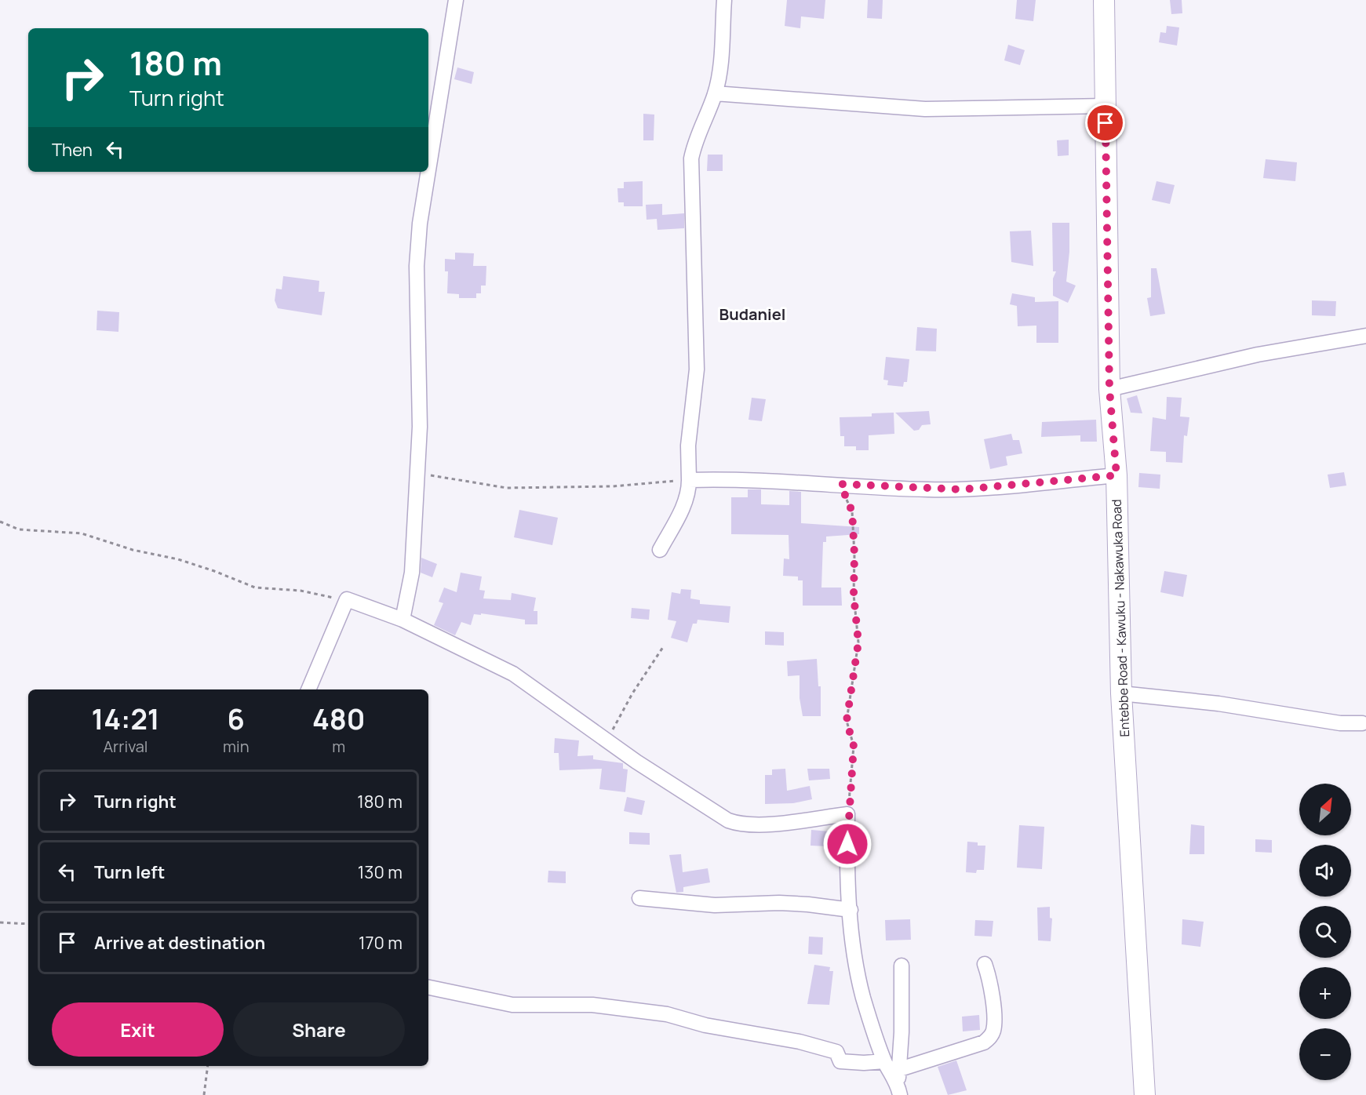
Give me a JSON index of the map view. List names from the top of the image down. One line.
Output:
{"streets":{"main road":["Entebbe Road - Kawuku - Nakawuka Road"]},"districts":["Budaniel"],"north":"top right","page":{"turn":["180 m","Turn right"],"then":"Then","eta":["14:21","Arrival","6","min","480","m"],"list":[{"name":"Turn right","value":"180 m"},{"name":"Turn left","value":"130 m"},{"name":"Arrive at destination","value":"170 m"}],"map_buttons":["+","−"],"buttons":["Exit","Share"]}}
